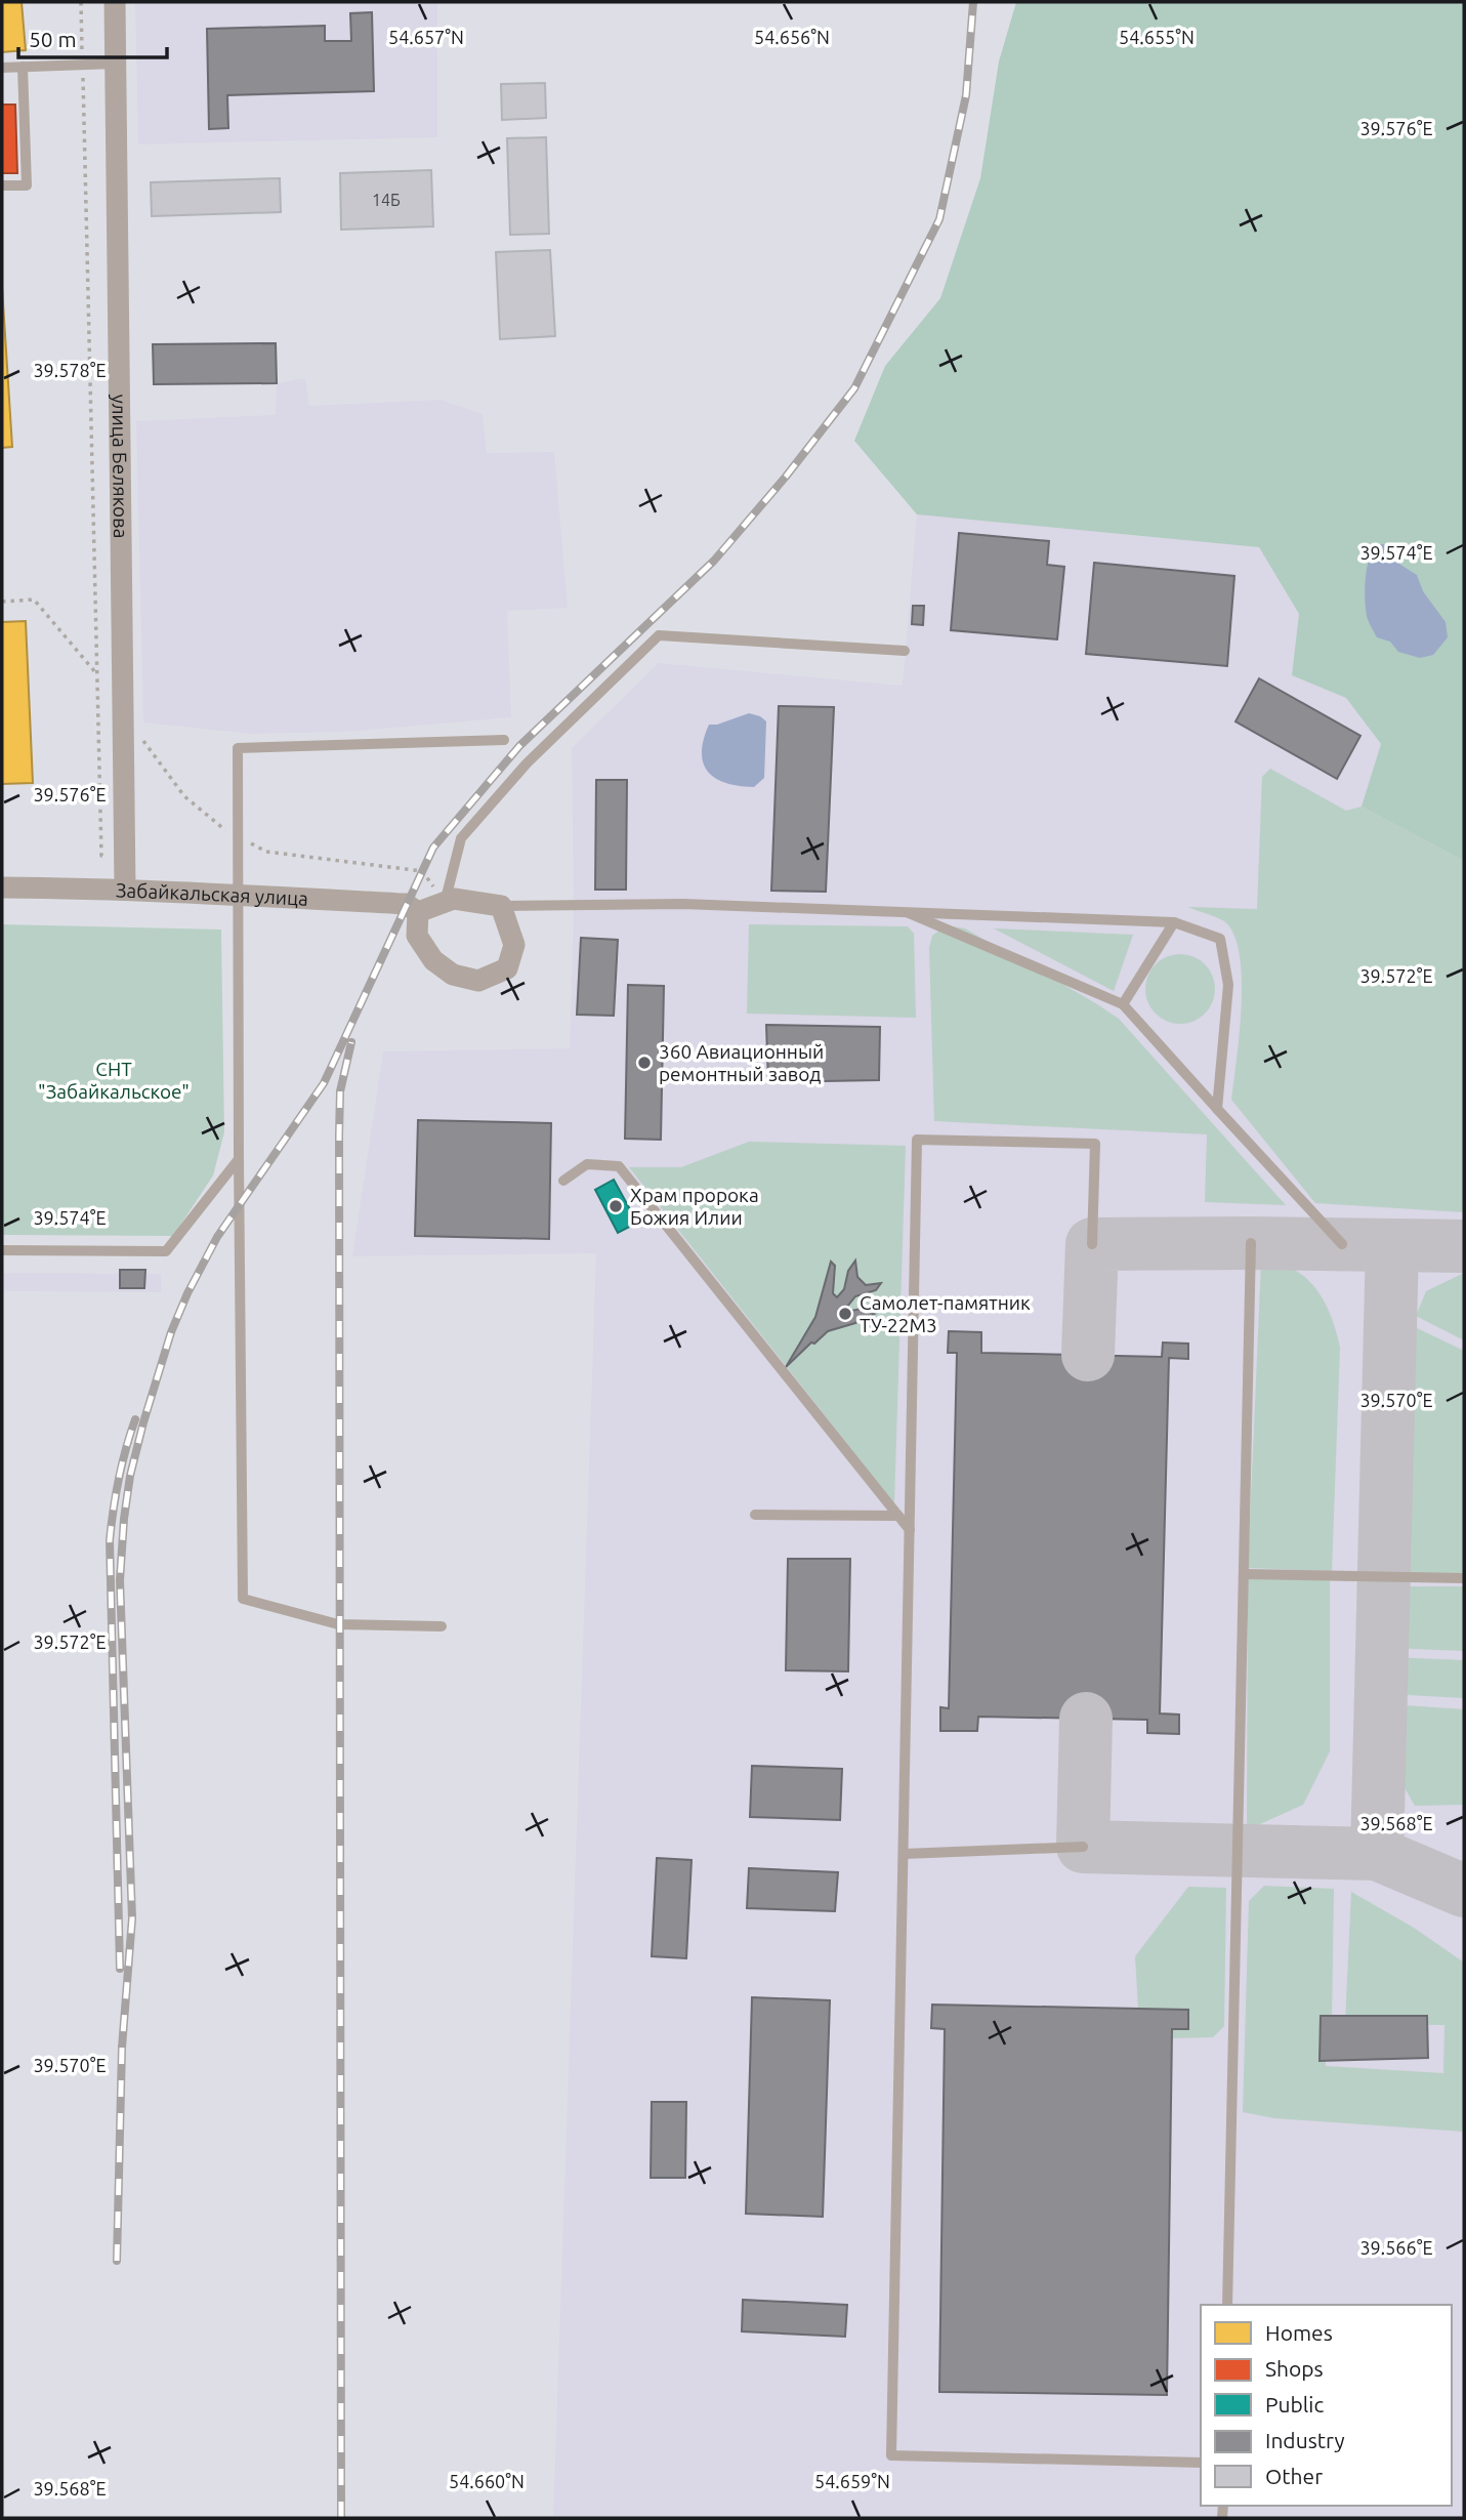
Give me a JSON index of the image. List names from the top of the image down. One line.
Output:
{"streets":{"street":["улица Белякова","Забайкальская улица"]},"crossings":[["улица Белякова","Забайкальская улица"]],"parks":["СНТ \"Забайкальское\""],"places":["360 Авиационный ремонтный завод","Храм пророка Божия Илии","Самолет-памятник ТУ-22М3"],"house_numbers":["14Б"],"legend":["Homes","Shops","Public","Industry","Other"],"scale_bar":"50 m","coordinates":["54.656°N","54.655°N","54.657°N","39.576°E","39.578°E","39.574°E","39.572°E","39.570°E","39.568°E","39.566°E","54.660°N","54.659°N"]}
